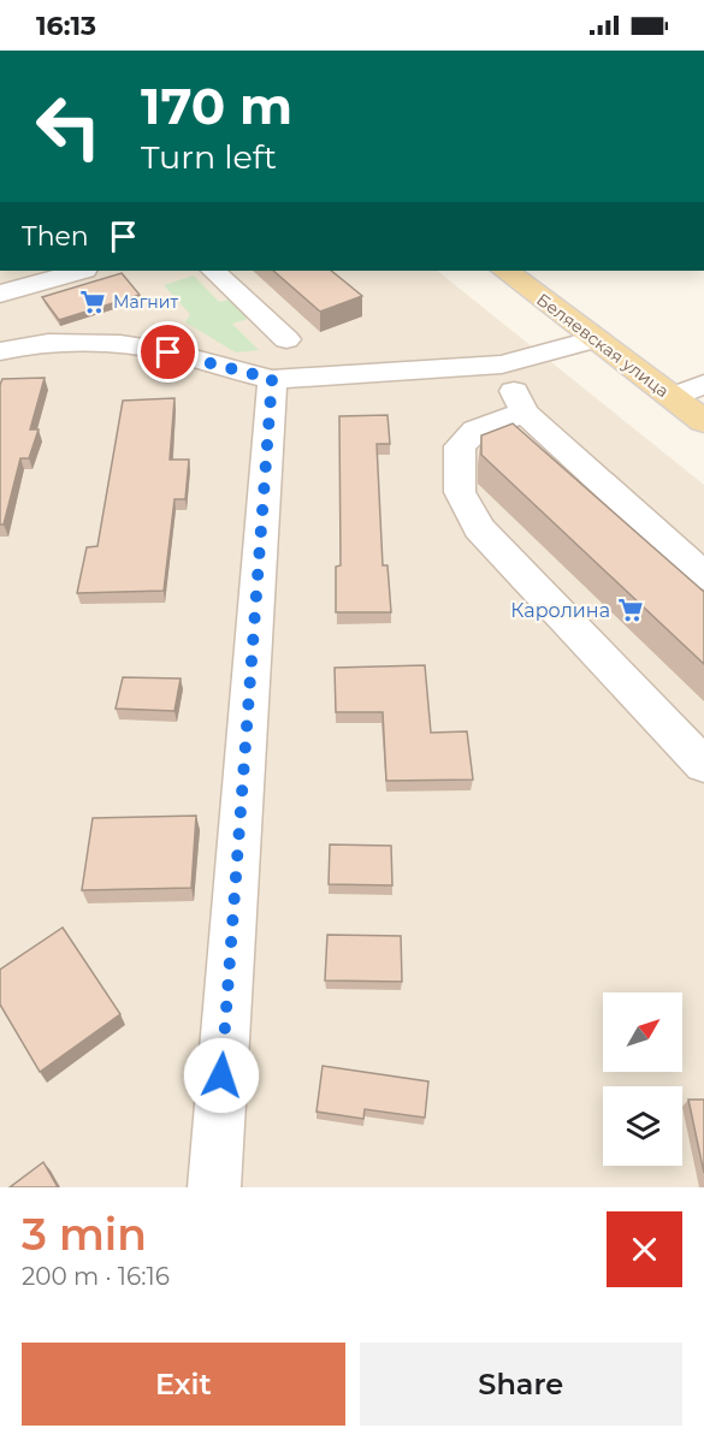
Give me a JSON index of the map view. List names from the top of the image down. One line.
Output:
{"streets":{"main road":["Беляевская улица"]},"places":{"supermarket":["Магнит","Каролина"]},"north":"top right","page":{"status":"16:13","turn":["170 m","Turn left"],"then":"Then","heading":["3 min","200 m · 16:16"],"buttons":["Exit","Share"]}}
